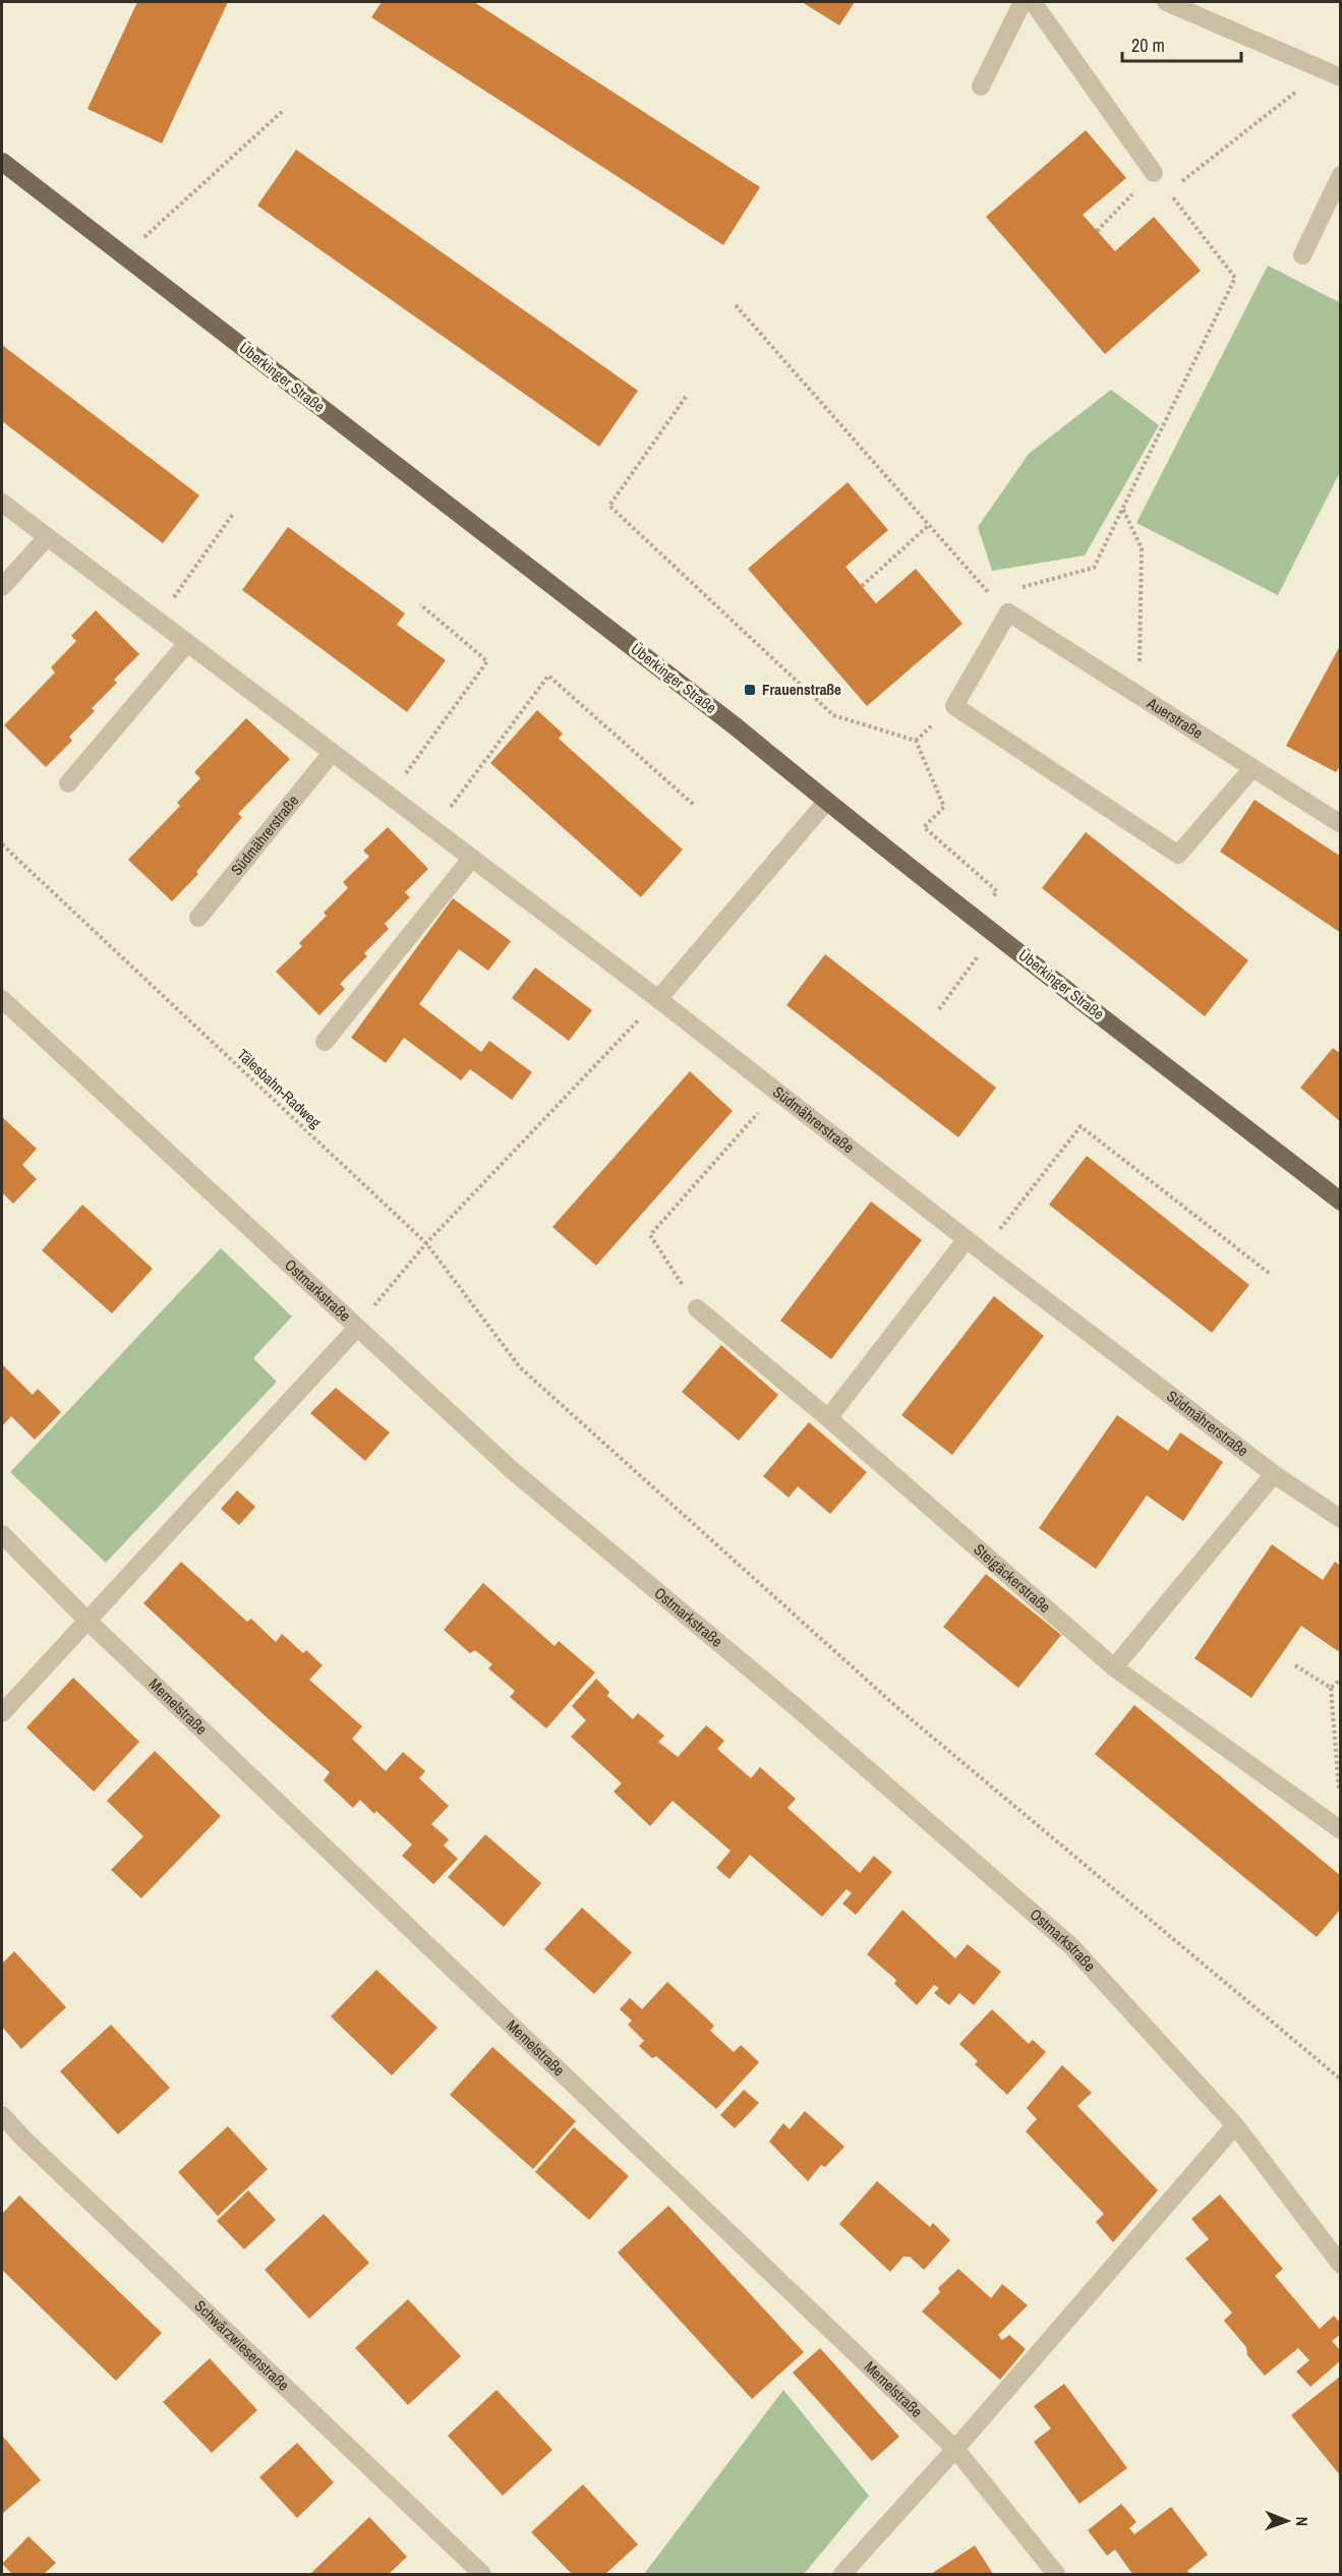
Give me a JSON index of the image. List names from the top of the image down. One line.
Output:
{"streets":{"main road":["Überkinger Straße"],"street":["Auerstraße","Südmährerstraße","Ostmarkstraße","Steigäckerstraße","Memelstraße","Schwärzwiesenstraße"],"path":["Tälesbahn-Radweg"]},"places":{"transit":["Frauenstraße"]},"scale_bar":"20 m","north":"right"}
